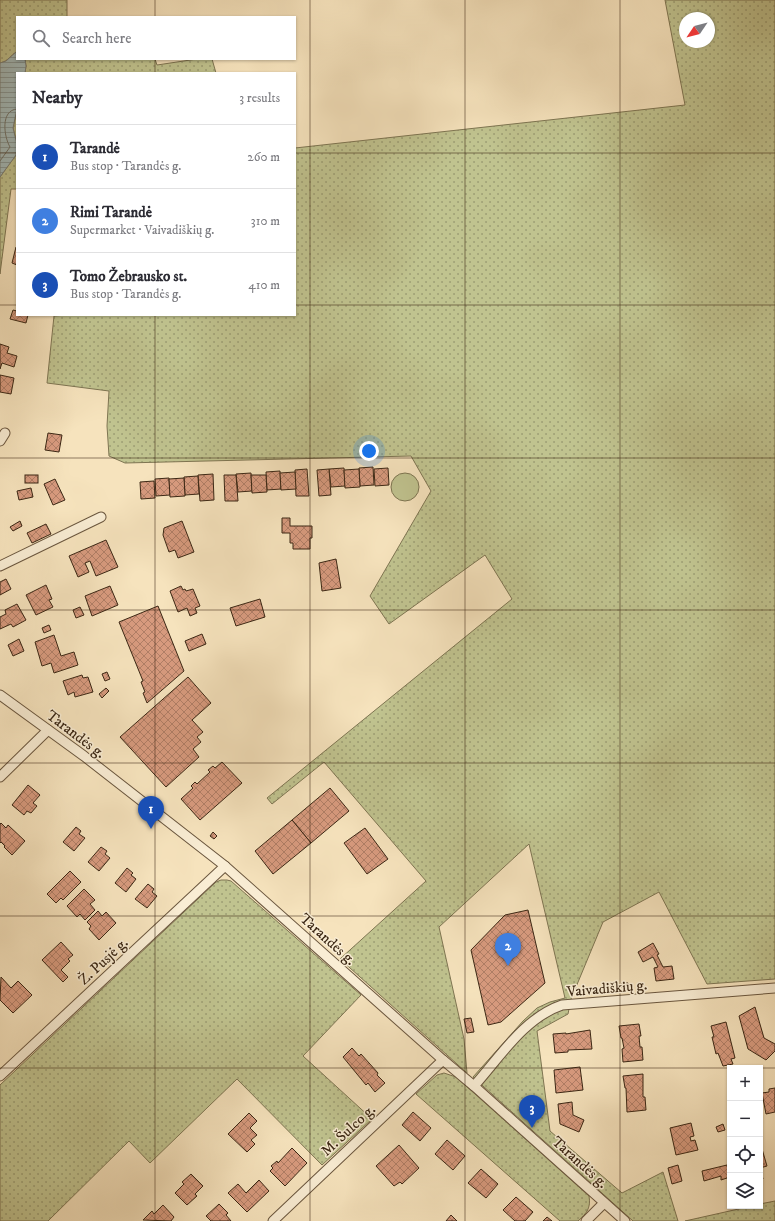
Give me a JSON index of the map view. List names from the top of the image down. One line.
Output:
{"streets":{"street":["Tarandės g.","Ž. Pusjė g.","Vaivadiškių g.","M. Šulco g."]},"crossings":[["Tarandės g.","Ž. Pusjė g."],["Tarandės g.","Vaivadiškių g."],["Tarandės g.","M. Šulco g."]],"north":"bottom left","page":{"search":"Search here","heading":["Nearby","3 results"],"list":[{"mark":"1","name":"Tarandė","note":"Bus stop · Tarandės g.","value":"260 m"},{"mark":"2","name":"Rimi Tarandė","note":"Supermarket · Vaivadiškių g.","value":"310 m"},{"mark":"3","name":"Tomo Žebrausko st.","note":"Bus stop · Tarandės g.","value":"410 m"}],"pins":["1","2","3"],"map_buttons":["+","−"]}}
